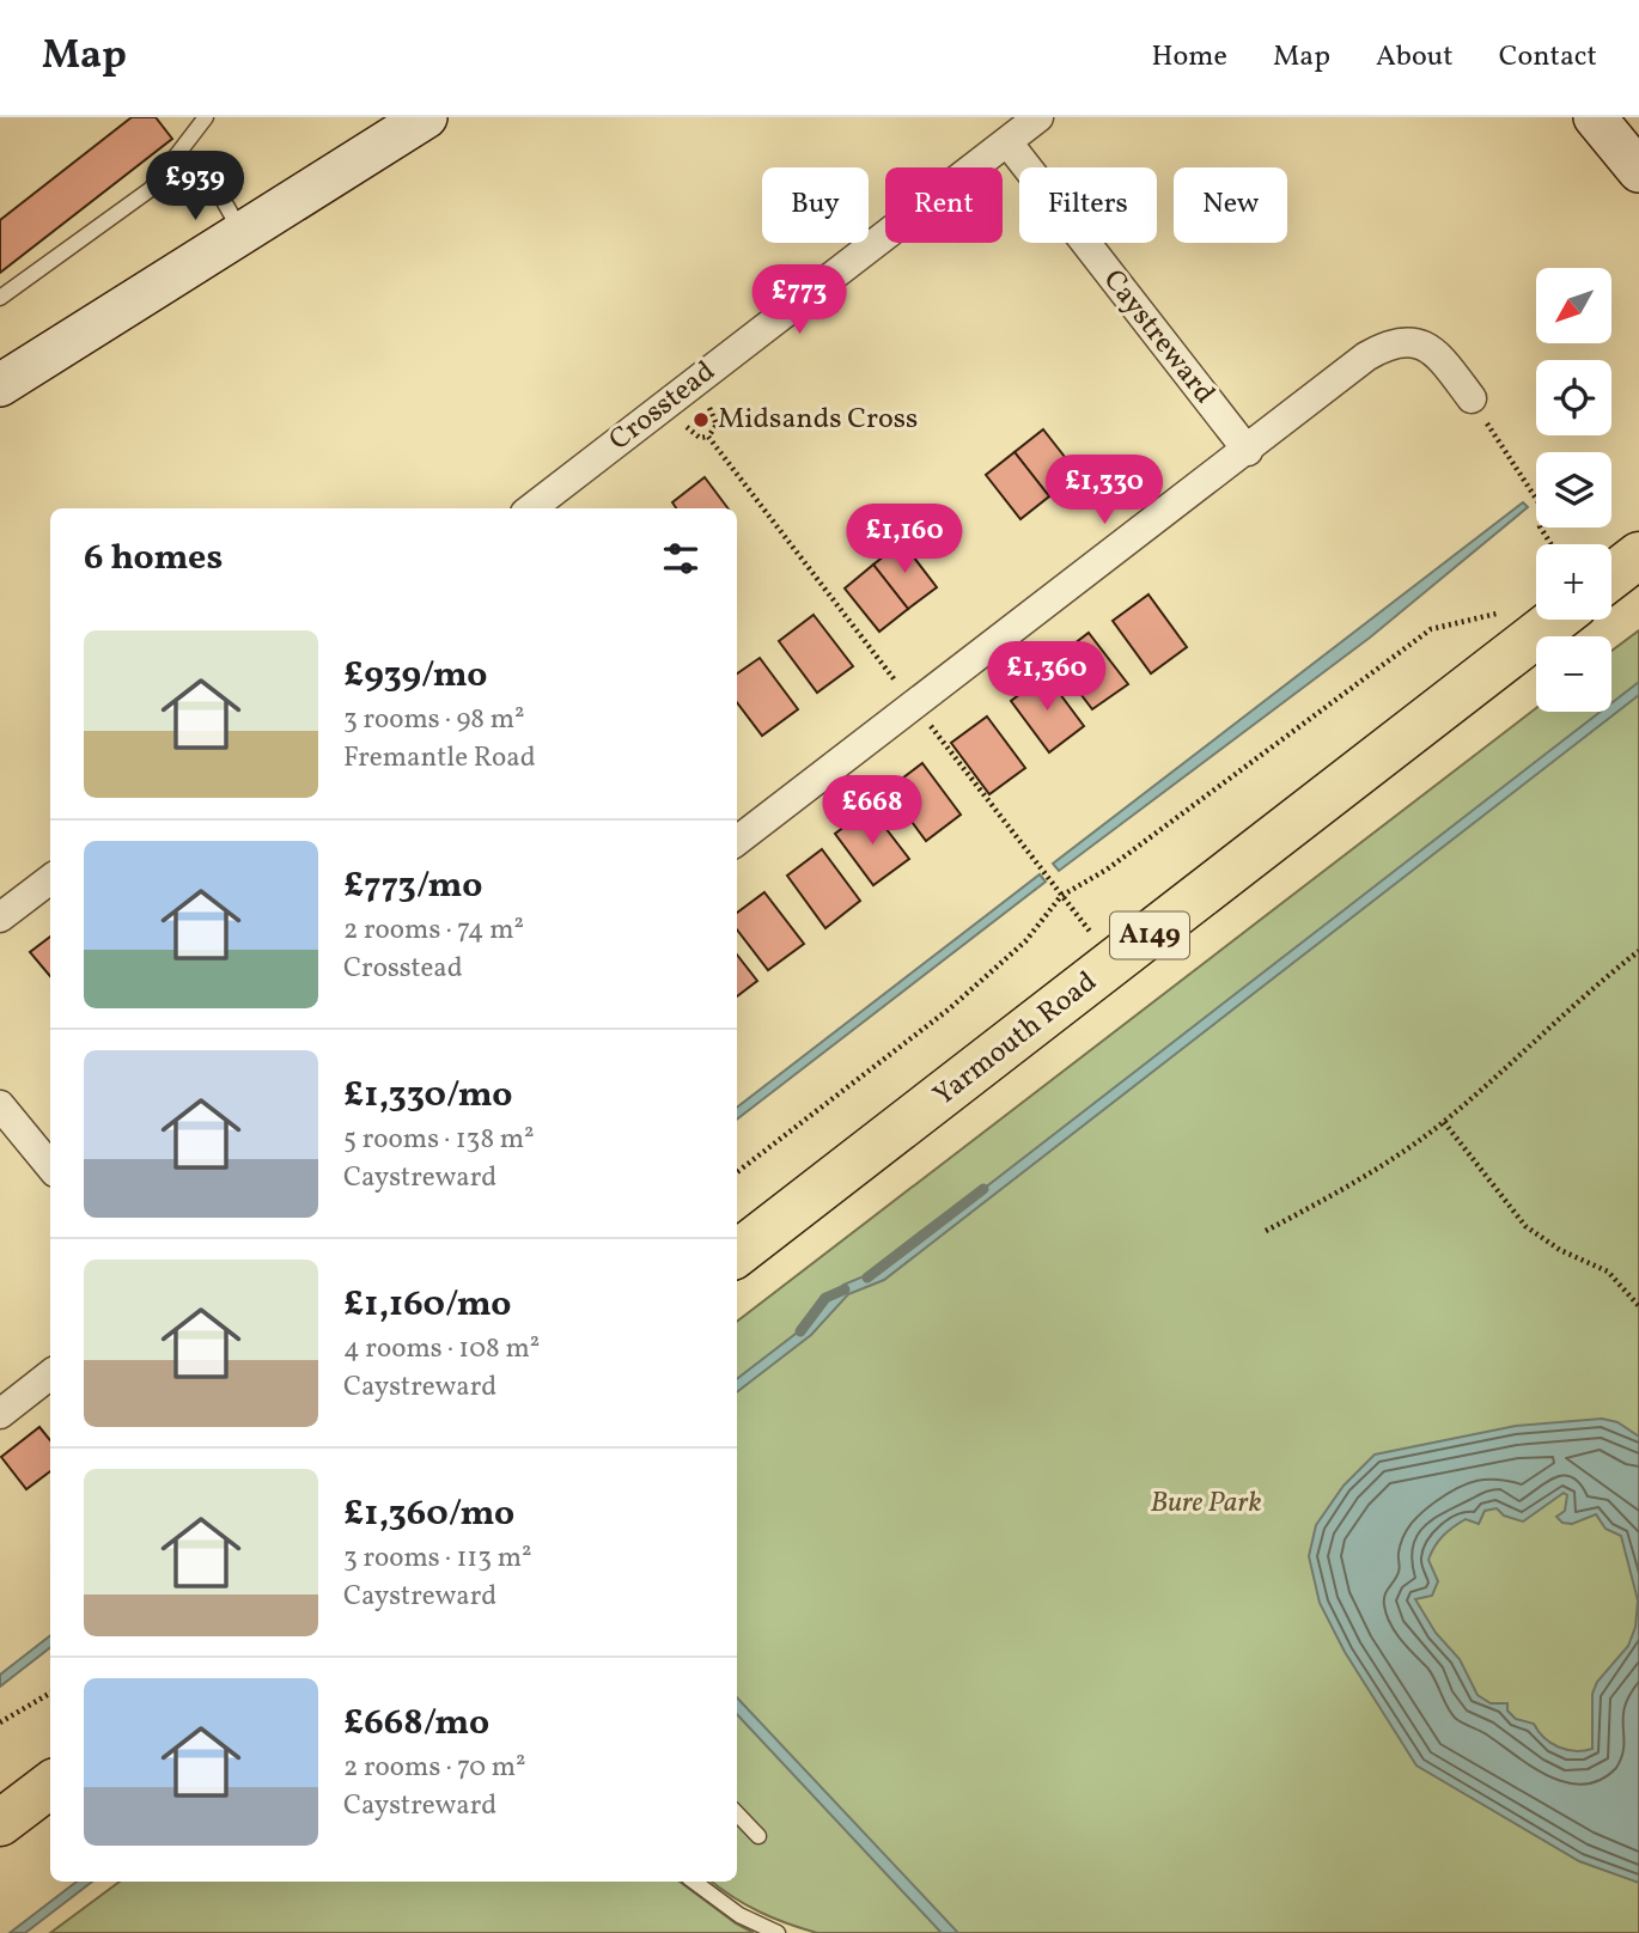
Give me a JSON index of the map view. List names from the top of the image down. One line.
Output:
{"streets":{"main road":["A149","Yarmouth Road"],"street":["Caystreward","Crosstead"]},"crossings":[["Caystreward","Crosstead"]],"parks":["Bure Park"],"places":["Midsands Cross"],"north":"bottom left","page":{"header":"Map","nav":["Home","Map","About","Contact"],"price":["£939","£773","£1,330","£1,160","£1,360","£668"],"chip":["Buy","Rent","Filters","New"],"map_buttons":["+","−"],"heading":"6 homes","list":[{"name":"£939/mo","note":"3 rooms · 98 m² · Fremantle Road"},{"name":"£773/mo","note":"2 rooms · 74 m² · Crosstead"},{"name":"£1,330/mo","note":"5 rooms · 138 m² · Caystreward"},{"name":"£1,160/mo","note":"4 rooms · 108 m² · Caystreward"},{"name":"£1,360/mo","note":"3 rooms · 113 m² · Caystreward"},{"name":"£668/mo","note":"2 rooms · 70 m² · Caystreward"}]}}
